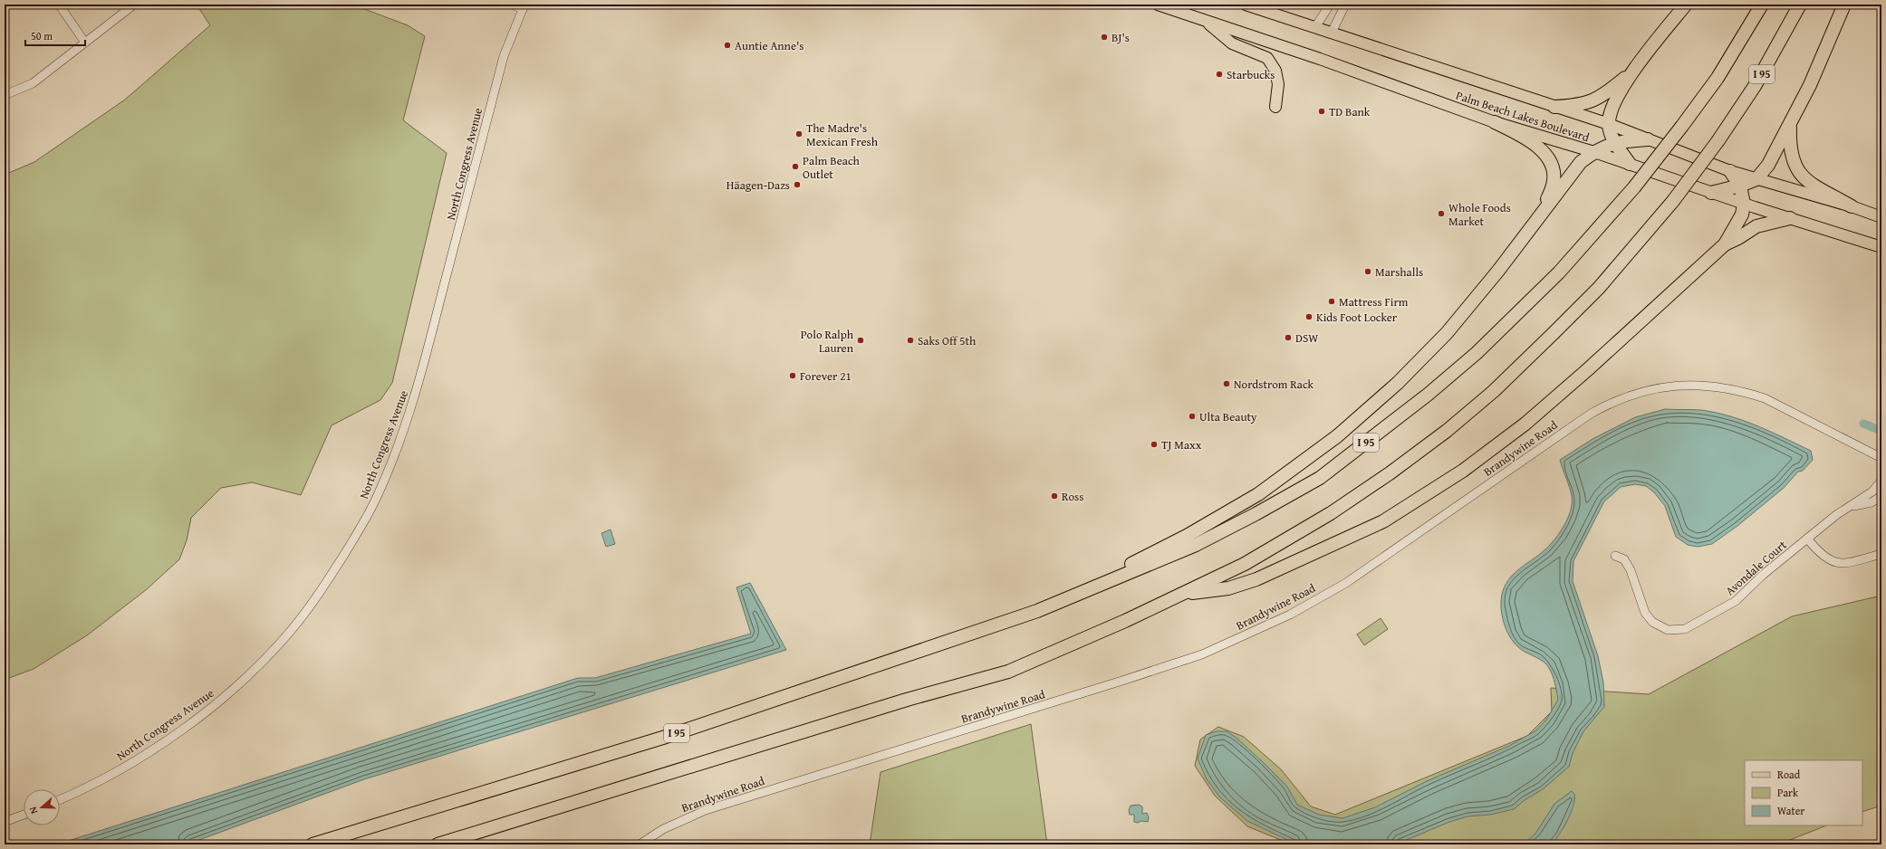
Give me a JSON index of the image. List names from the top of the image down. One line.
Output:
{"streets":{"highway":["I 95"],"main road":["Palm Beach Lakes Boulevard"],"street":["North Congress Avenue","Brandywine Road","Avondale Court"]},"places":["BJ's","Auntie Anne's","Starbucks","TD Bank","The Madre's Mexican Fresh","Palm Beach Outlet","Häagen-Dazs","Whole Foods Market","Marshalls","Mattress Firm","Kids Foot Locker","DSW","Polo Ralph Lauren","Saks Off 5th","Forever 21","Nordstrom Rack","Ulta Beauty","TJ Maxx","Ross"],"legend":["Road","Park","Water"],"scale_bar":"50 m","north":"left"}
